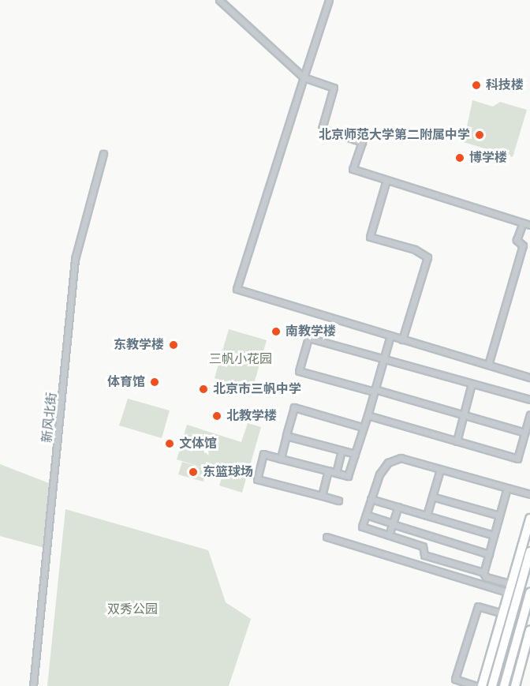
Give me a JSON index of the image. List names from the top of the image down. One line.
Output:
{"streets":{"street":["新风北街"]},"parks":["三帆小花园","双秀公园"],"places":["科技楼","北京师范大学第二附属中学","博学楼","南教学楼","东教学楼","体育馆","北京市三帆中学","北教学楼","文体馆","东篮球场"]}
